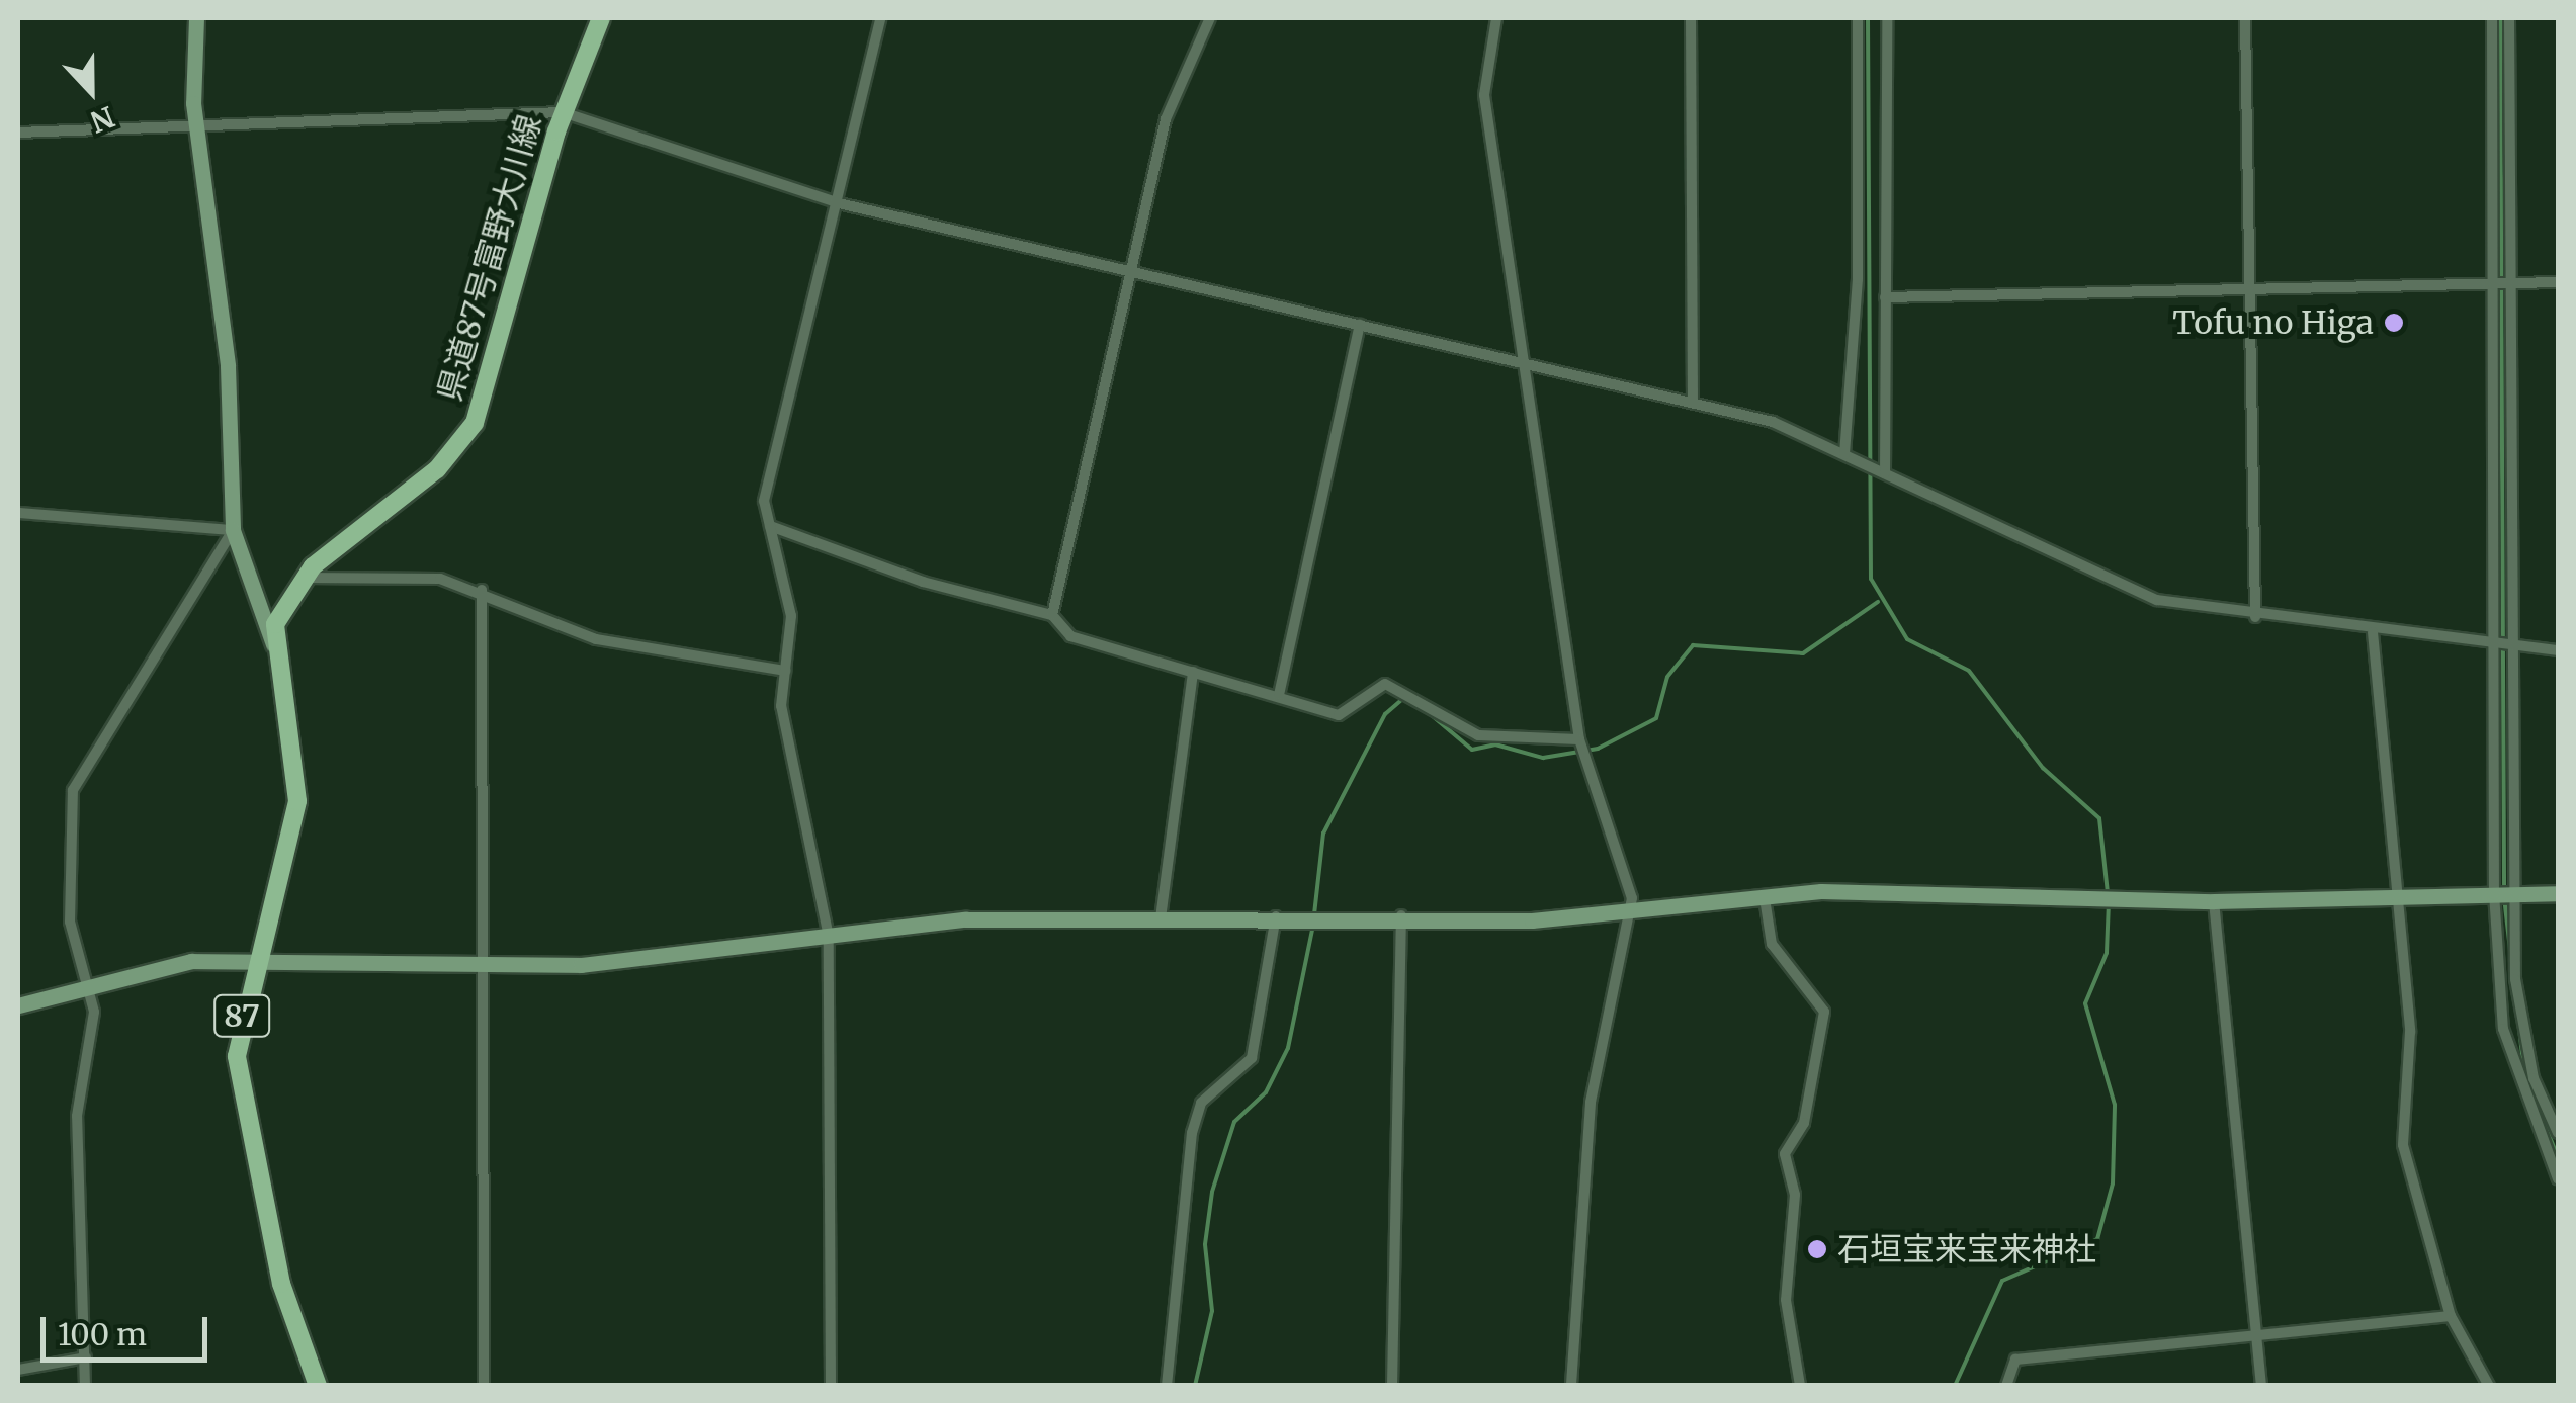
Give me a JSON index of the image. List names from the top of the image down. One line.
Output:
{"streets":{"main road":["県道87号富野大川線","87"]},"crossings":[["県道87号富野大川線","87"]],"places":["Tofu no Higa","石垣宝来宝来神社"],"scale_bar":"100 m","north":"bottom"}
